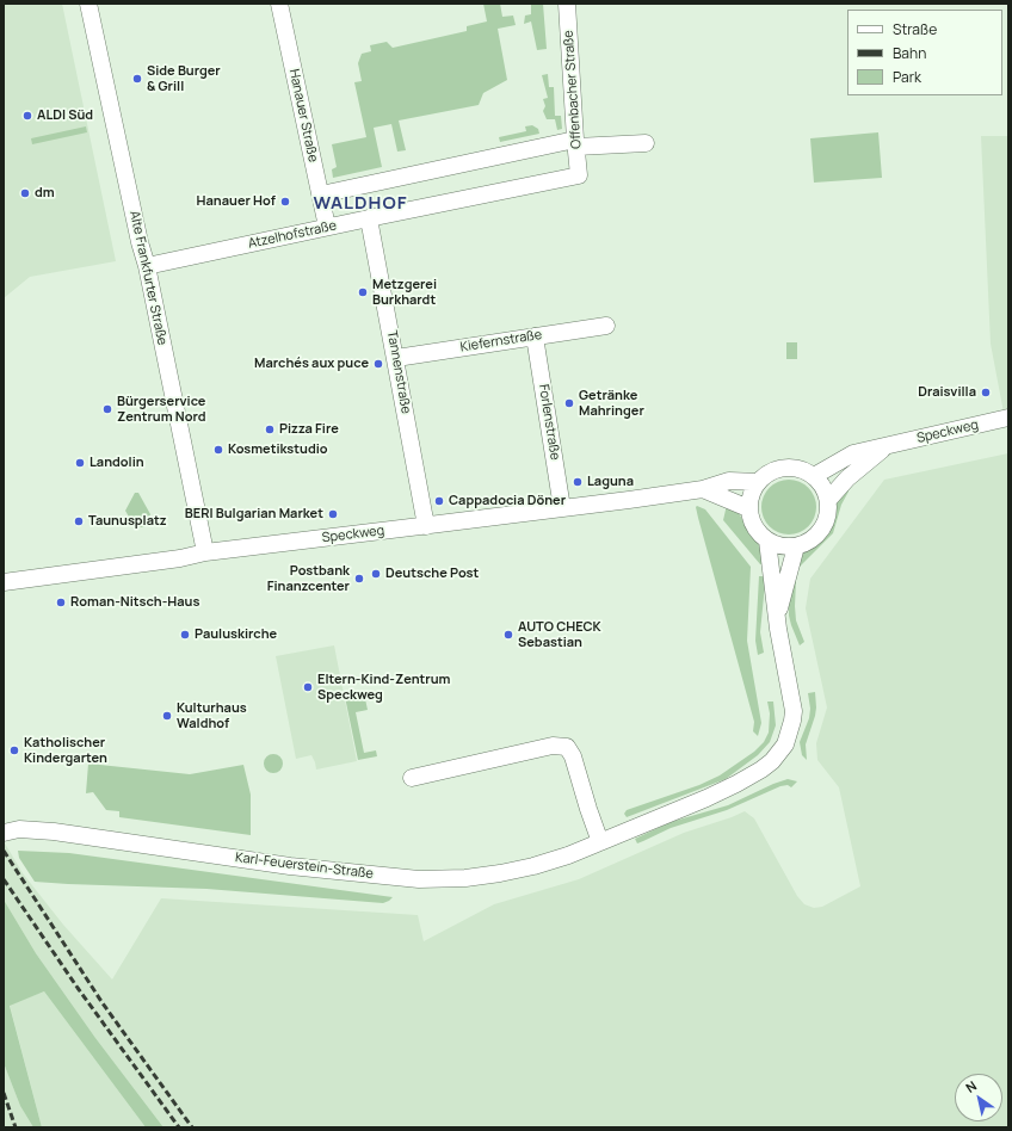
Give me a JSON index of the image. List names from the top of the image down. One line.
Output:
{"streets":{"street":["Offenbacher Straße","Hanauer Straße","Atzelhofstraße","Alte Frankfurter Straße","Kiefernstraße","Tannenstraße","Forlenstraße","Speckweg","Karl-Feuerstein-Straße"]},"crossings":[["Offenbacher Straße","Atzelhofstraße"],["Hanauer Straße","Atzelhofstraße"],["Atzelhofstraße","Alte Frankfurter Straße"],["Atzelhofstraße","Tannenstraße"],["Alte Frankfurter Straße","Speckweg"],["Kiefernstraße","Tannenstraße"],["Kiefernstraße","Forlenstraße"],["Tannenstraße","Speckweg"],["Forlenstraße","Speckweg"],["Speckweg","Karl-Feuerstein-Straße"]],"districts":["WALDHOF"],"places":["Side Burger & Grill","ALDI Süd","dm","Hanauer Hof","Metzgerei Burkhardt","Marchés aux puce","Draisvilla","Getränke Mahringer","Bürgerservice Zentrum Nord","Pizza Fire","Kosmetikstudio","Landolin","Laguna","Cappadocia Döner","BERI Bulgarian Market","Taunusplatz","Deutsche Post","Postbank Finanzcenter","Roman-Nitsch-Haus","Pauluskirche","AUTO CHECK Sebastian","Eltern-Kind-Zentrum Speckweg","Kulturhaus Waldhof","Katholischer Kindergarten"],"legend":["Straße","Bahn","Park"],"north":"top left"}
